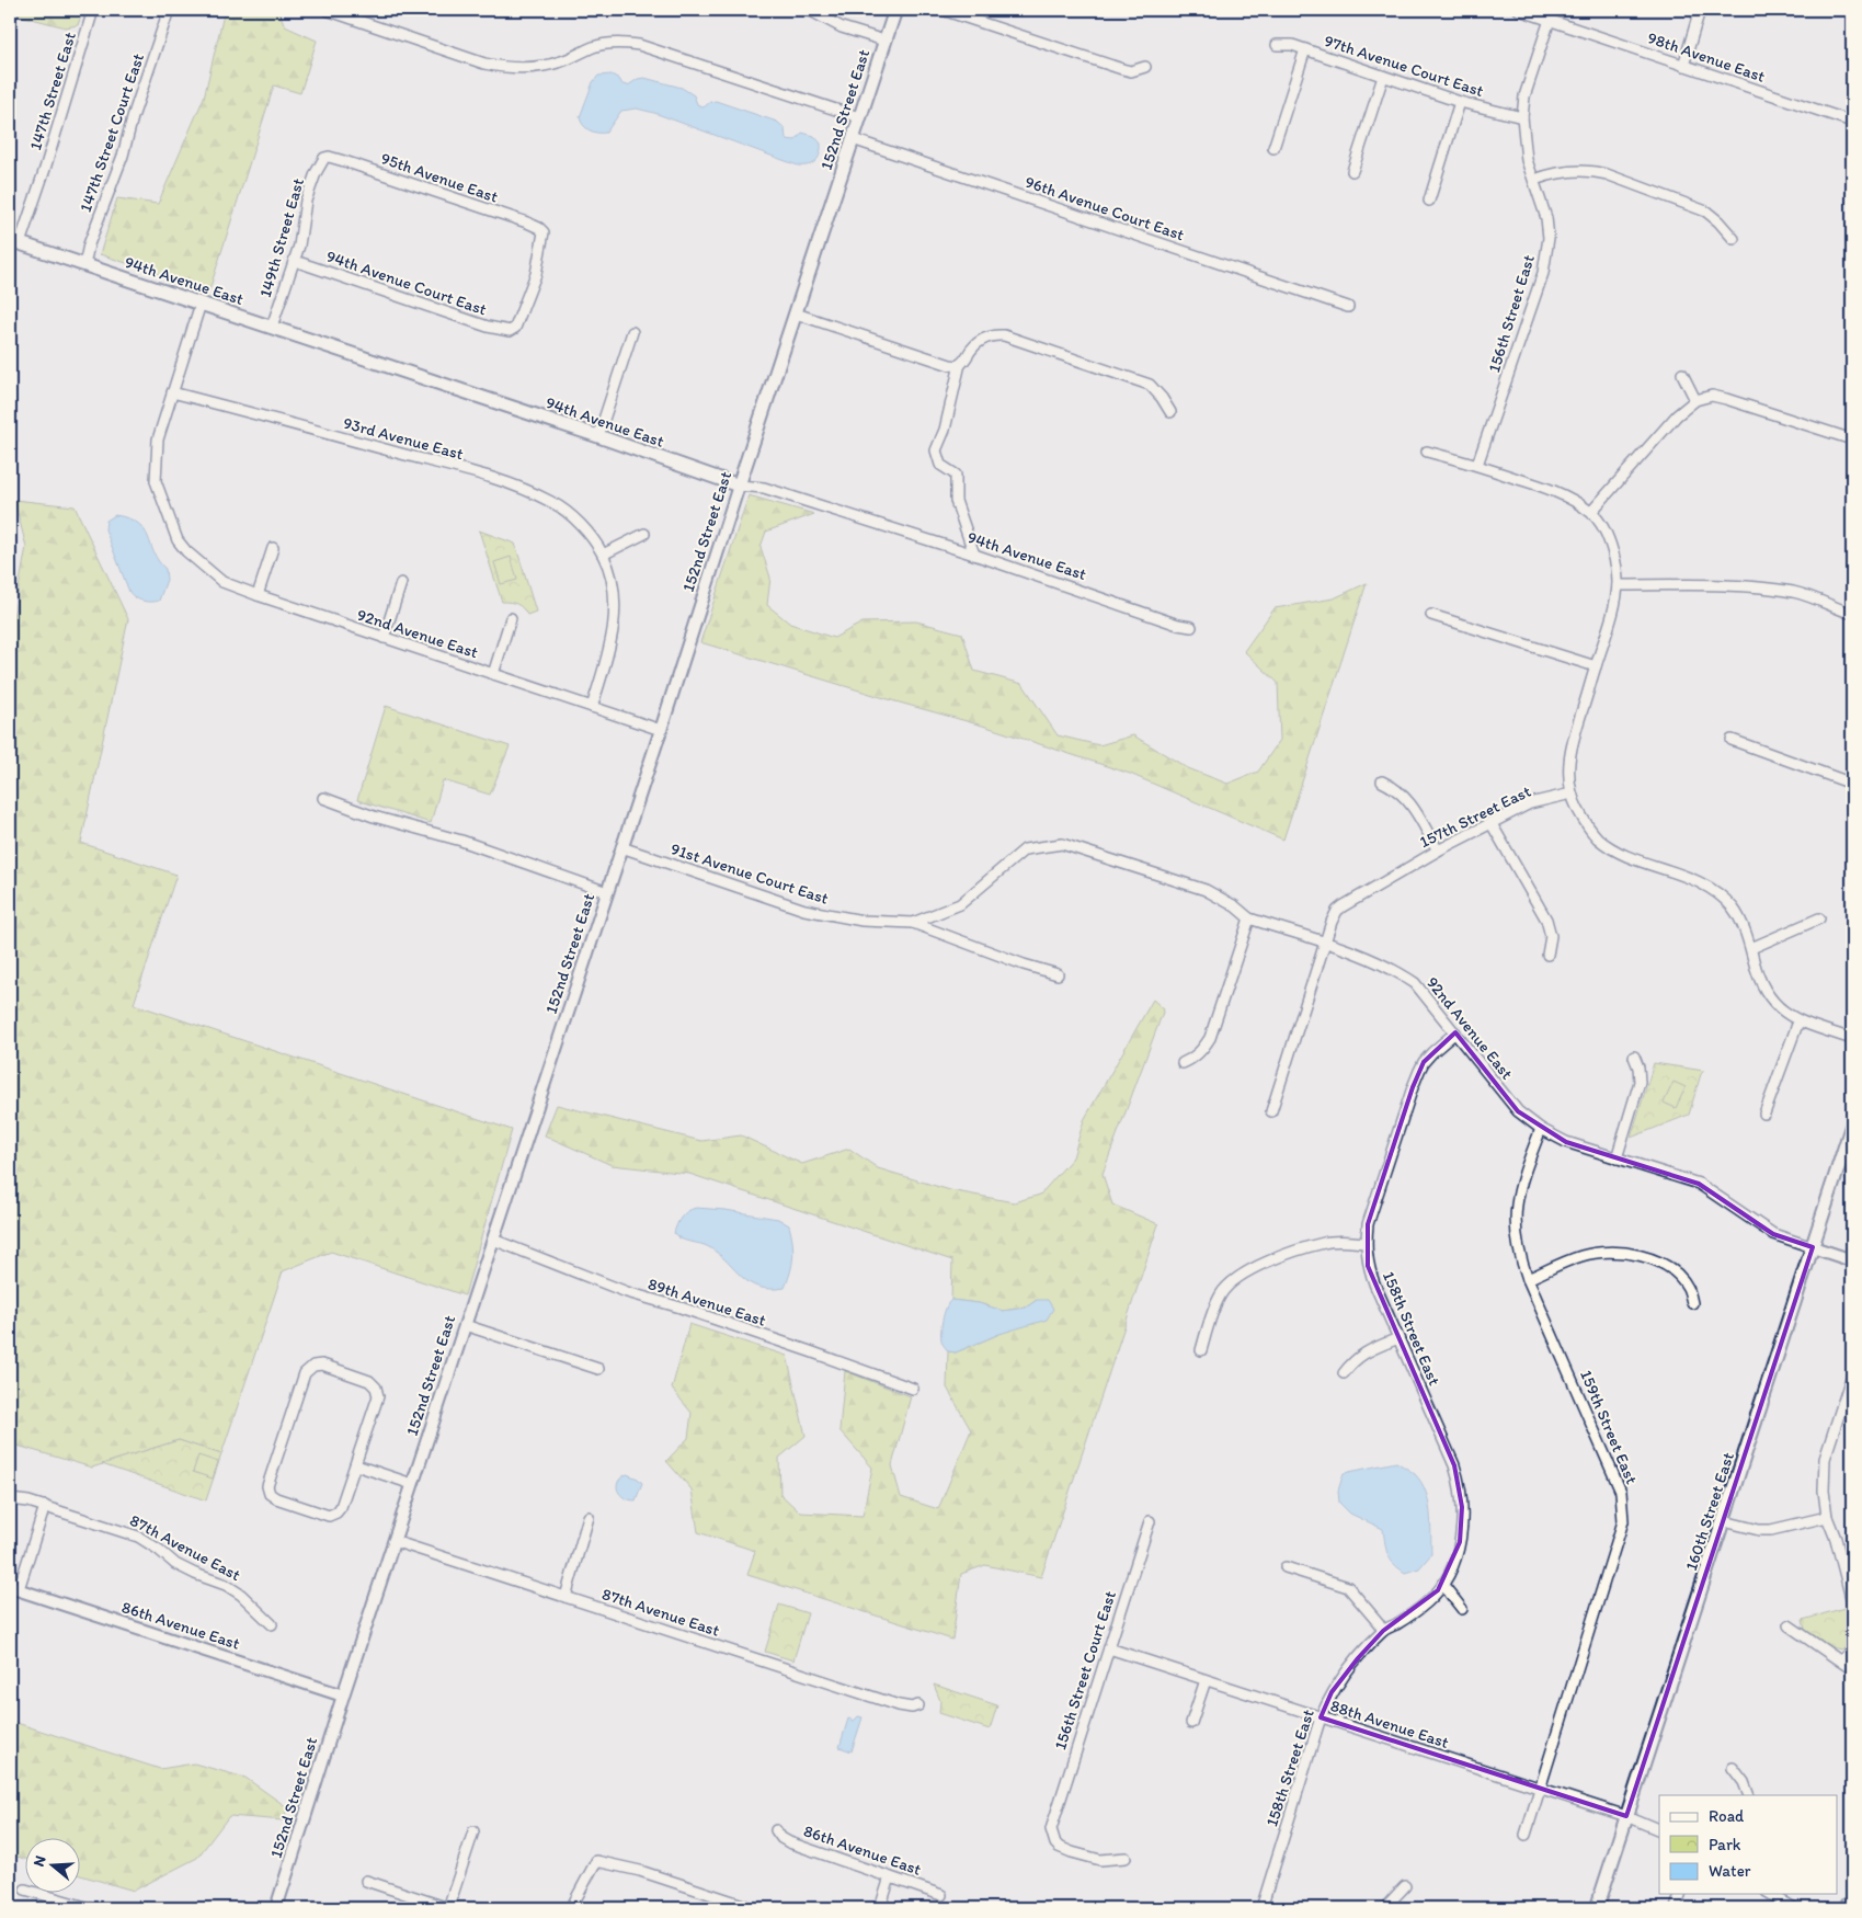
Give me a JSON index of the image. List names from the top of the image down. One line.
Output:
{"streets":{"main road":["152nd Street East","94th Avenue East","160th Street East"],"street":["98th Avenue East","97th Avenue Court East","147th Street East","147th Street Court East","95th Avenue East","96th Avenue Court East","149th Street East","94th Avenue Court East","156th Street East","93rd Avenue East","92nd Avenue East","157th Street East","91st Avenue Court East","89th Avenue East","158th Street East","159th Street East","87th Avenue East","86th Avenue East","156th Street Court East","88th Avenue East"]},"crossings":[["98th Avenue East","156th Street East"],["97th Avenue Court East","156th Street East"],["147th Street East","94th Avenue East"],["152nd Street East","96th Avenue Court East"],["152nd Street East","94th Avenue East"],["152nd Street East","92nd Avenue East"],["152nd Street East","91st Avenue Court East"],["152nd Street East","89th Avenue East"],["152nd Street East","87th Avenue East"],["152nd Street East","86th Avenue East"],["147th Street Court East","94th Avenue East"],["95th Avenue East","149th Street East"],["95th Avenue East","94th Avenue Court East"],["149th Street East","94th Avenue East"],["149th Street East","94th Avenue Court East"],["93rd Avenue East","92nd Avenue East"],["92nd Avenue East","157th Street East"],["92nd Avenue East","91st Avenue Court East"],["92nd Avenue East","158th Street East"],["92nd Avenue East","159th Street East"],["92nd Avenue East","160th Street East"],["158th Street East","88th Avenue East"],["159th Street East","88th Avenue East"],["160th Street East","88th Avenue East"],["156th Street Court East","88th Avenue East"]],"legend":["Road","Park","Water"],"north":"left"}
